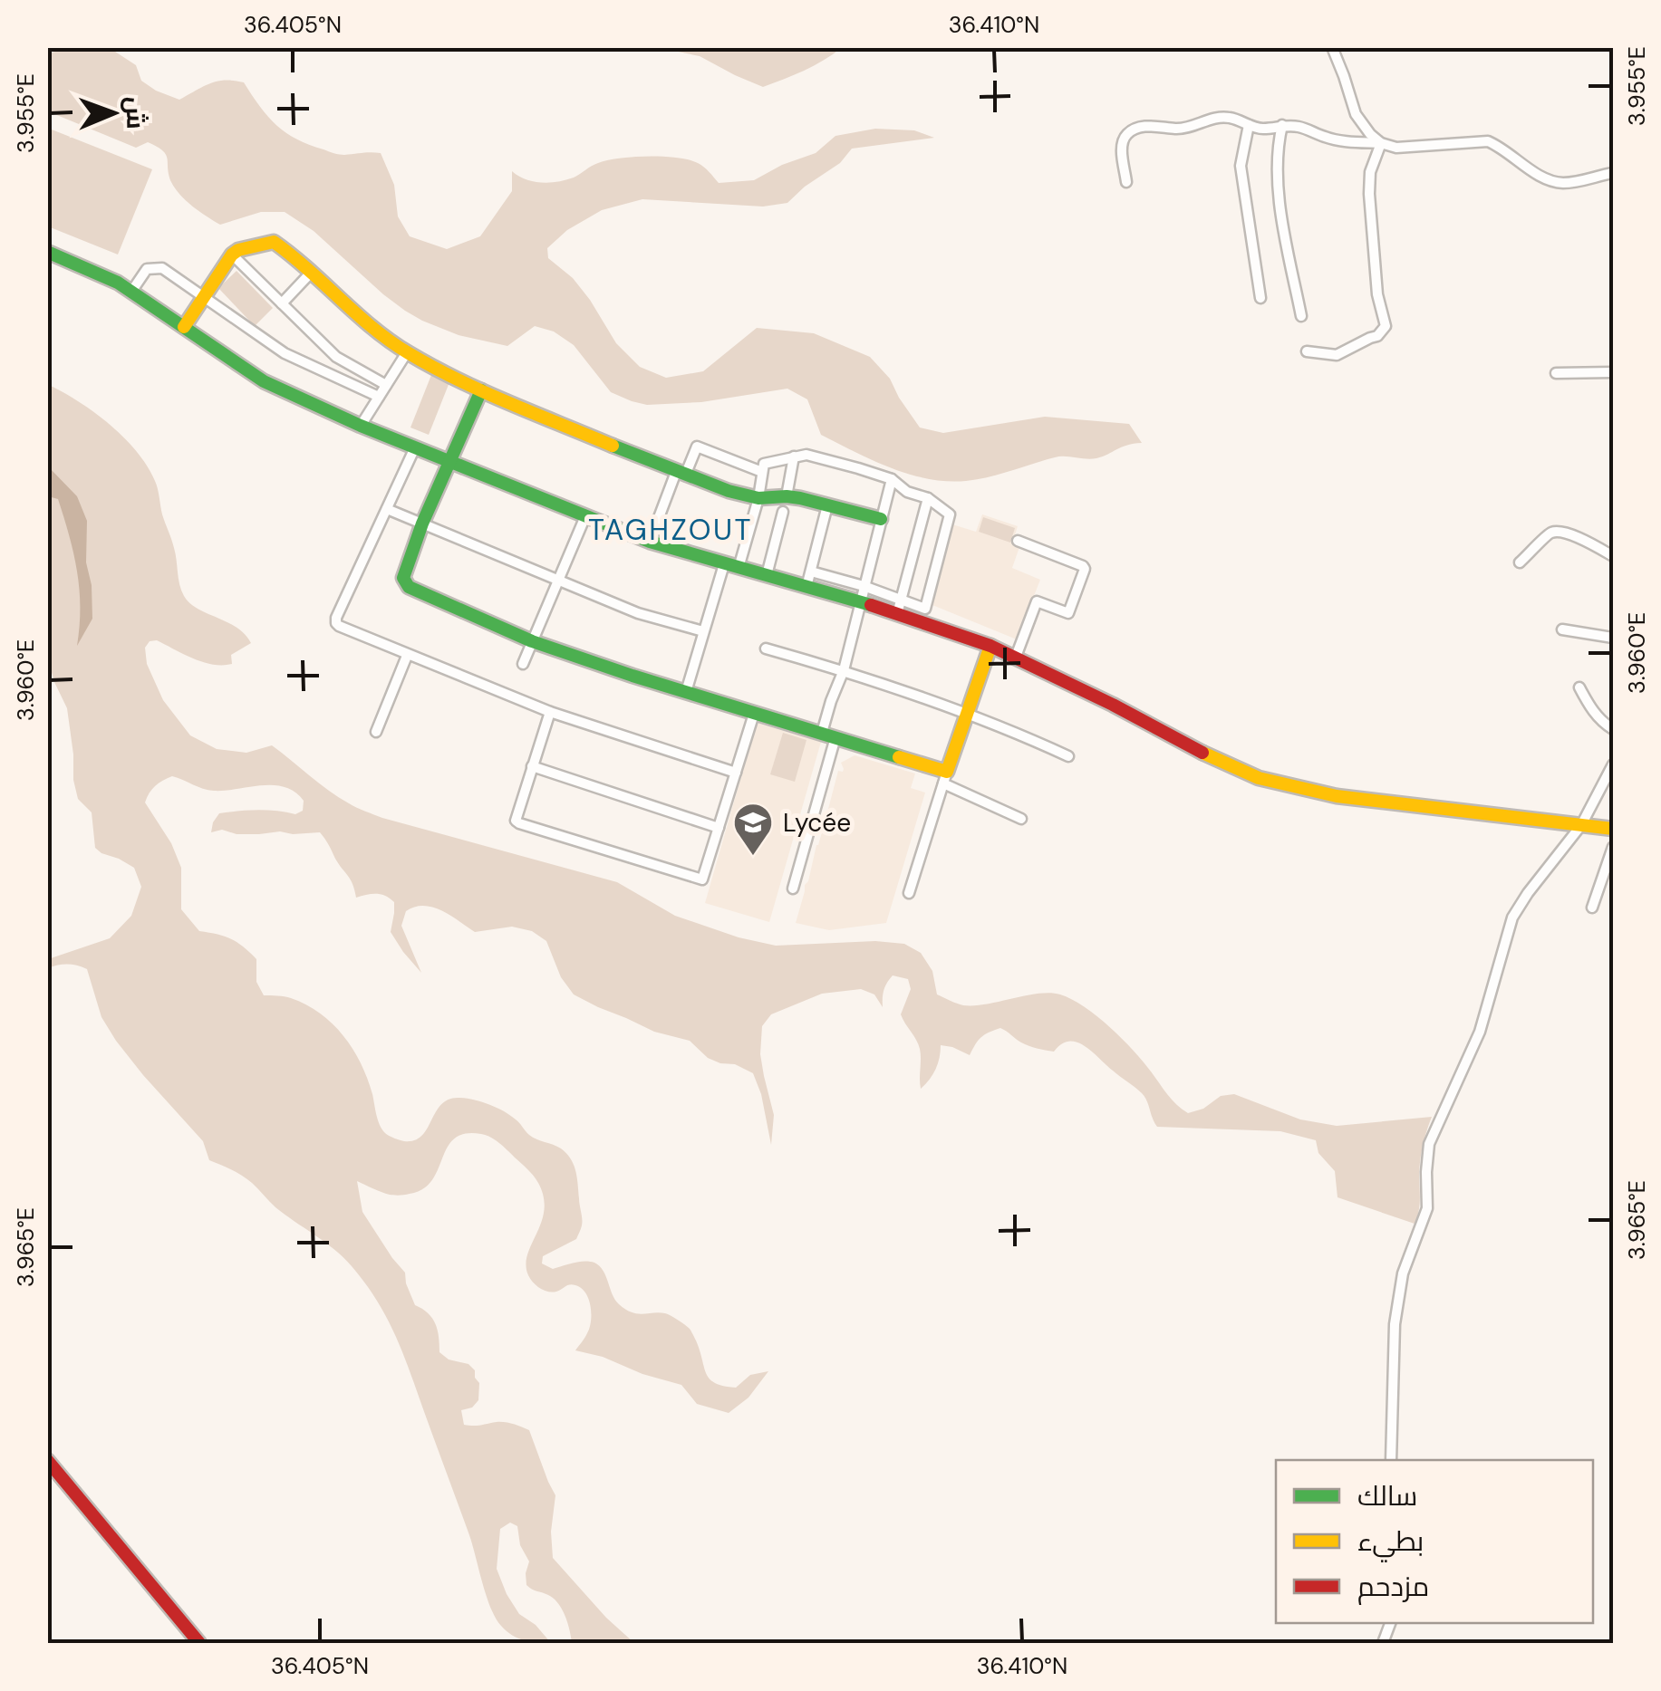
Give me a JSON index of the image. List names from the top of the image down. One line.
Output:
{"districts":["TAGHZOUT"],"places":{"school or university":["Lycée"]},"legend":["سالك","بطيء","مزدحم"],"north":"right","coordinates":["36.405°N","36.410°N","3.955°E","3.960°E","3.965°E"]}
